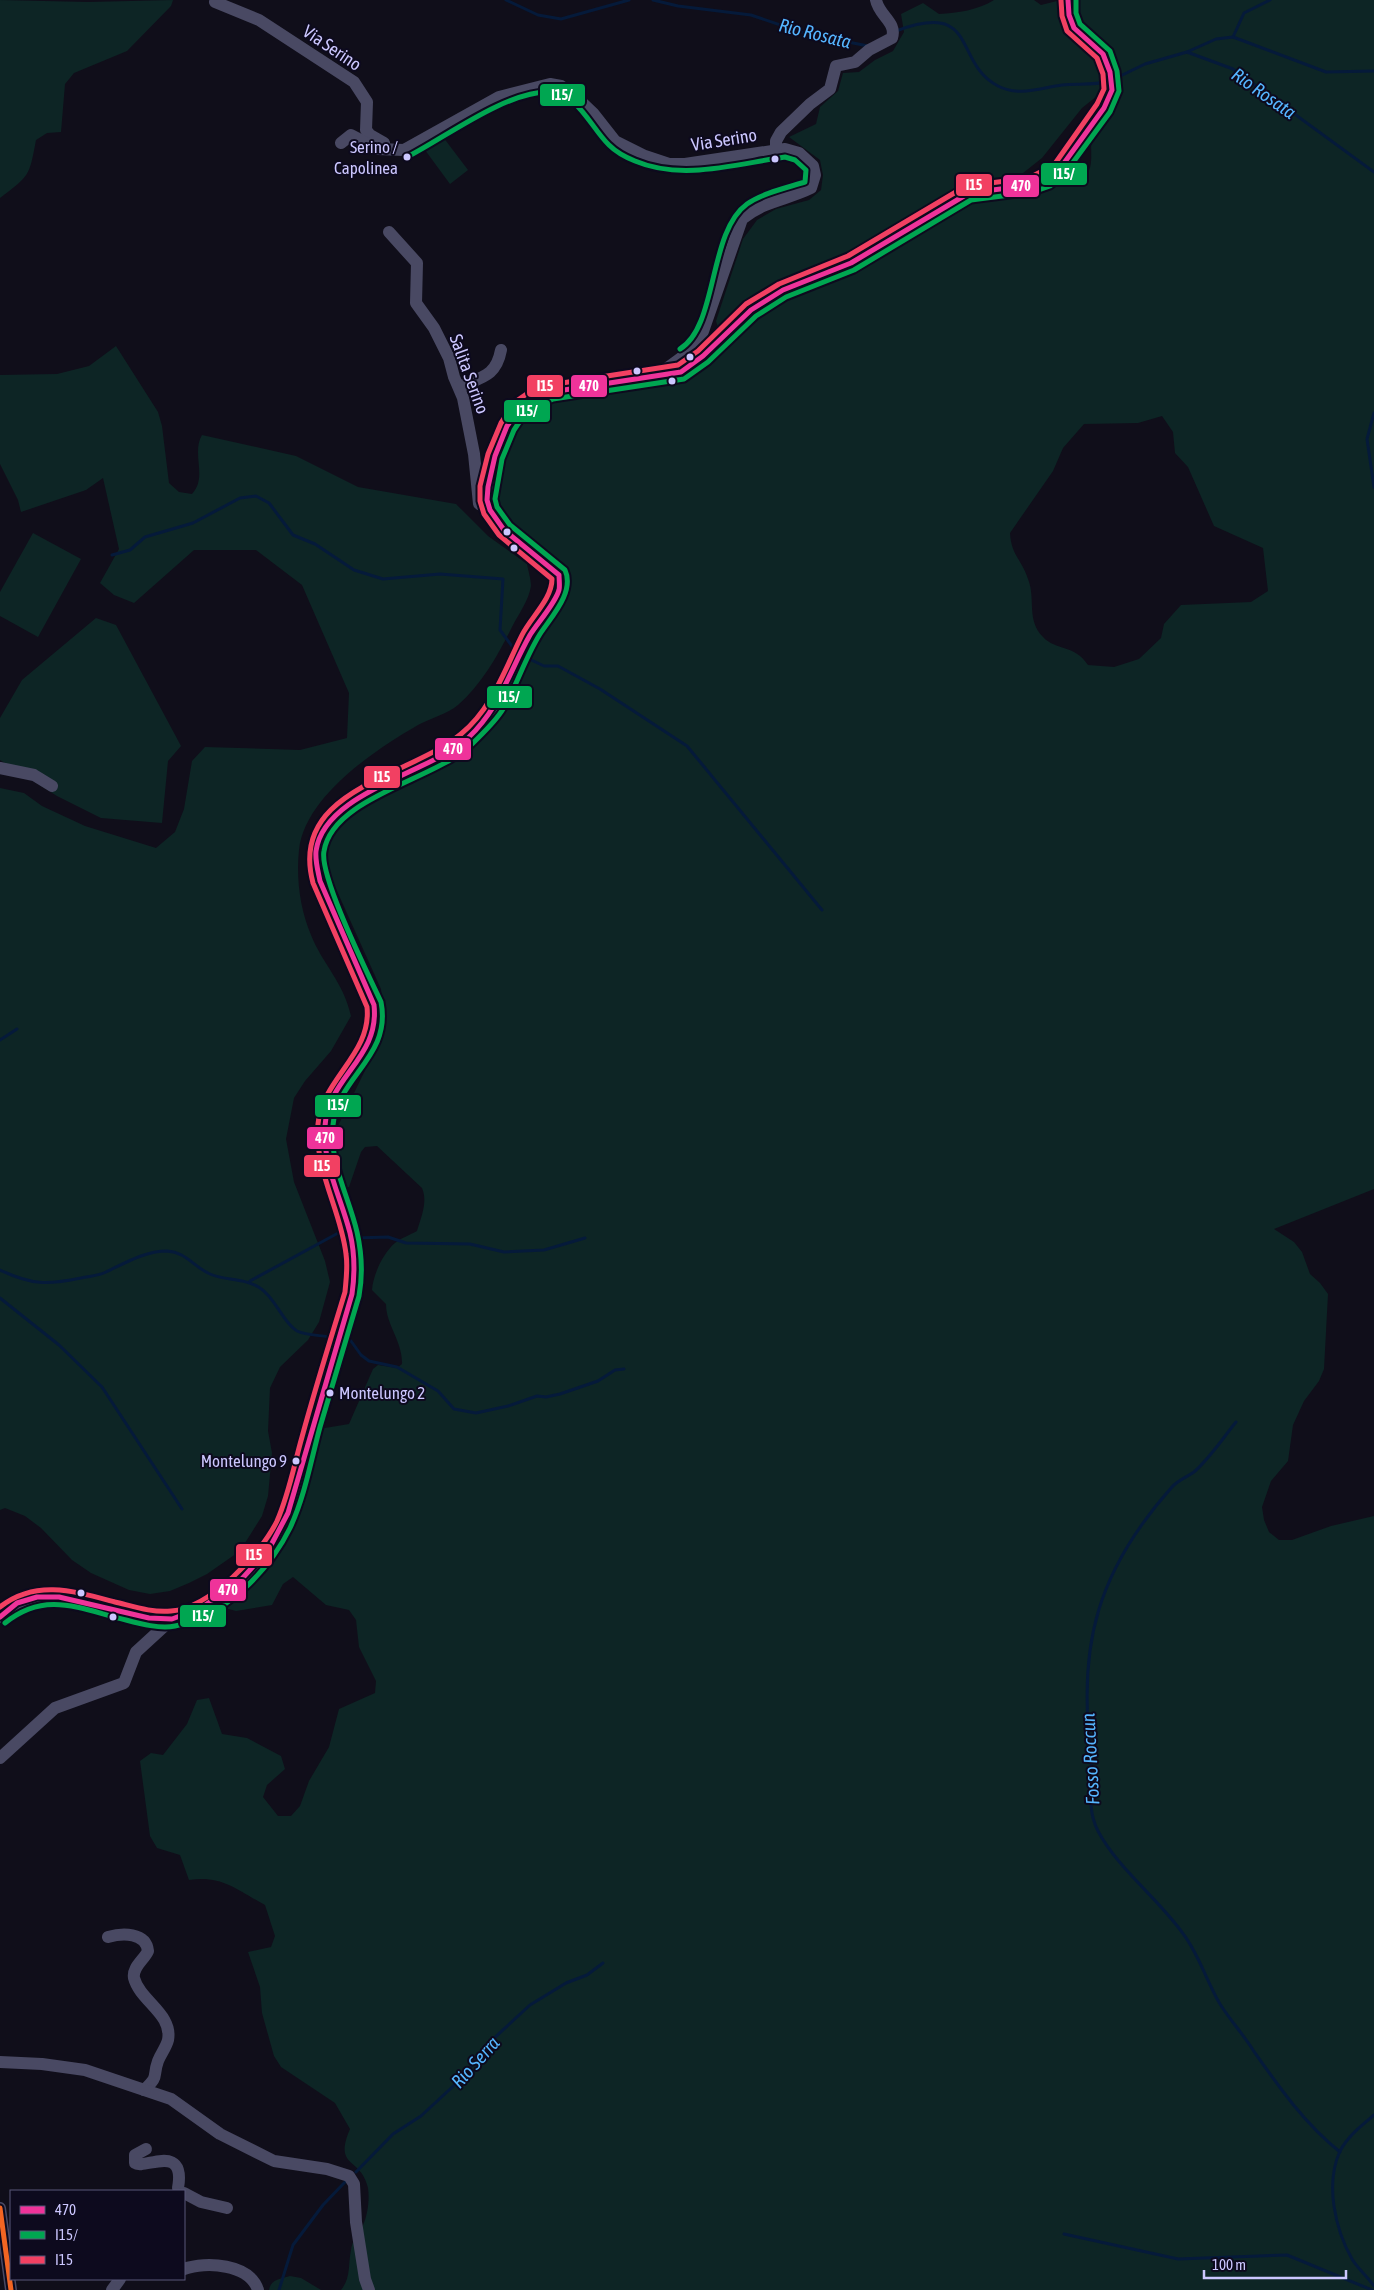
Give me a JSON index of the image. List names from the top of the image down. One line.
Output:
{"streets":{"street":["Via Serino","Salita Serino"]},"water":["Rio Rosata","Fosso Roccun","Rio Serra"],"places":["Serino / Capolinea","Montelungo 2","Montelungo 9"],"lines":["transit line 470","transit line I15/","transit line I15"],"legend":["470","I15/","I15"],"scale_bar":"100 m"}
